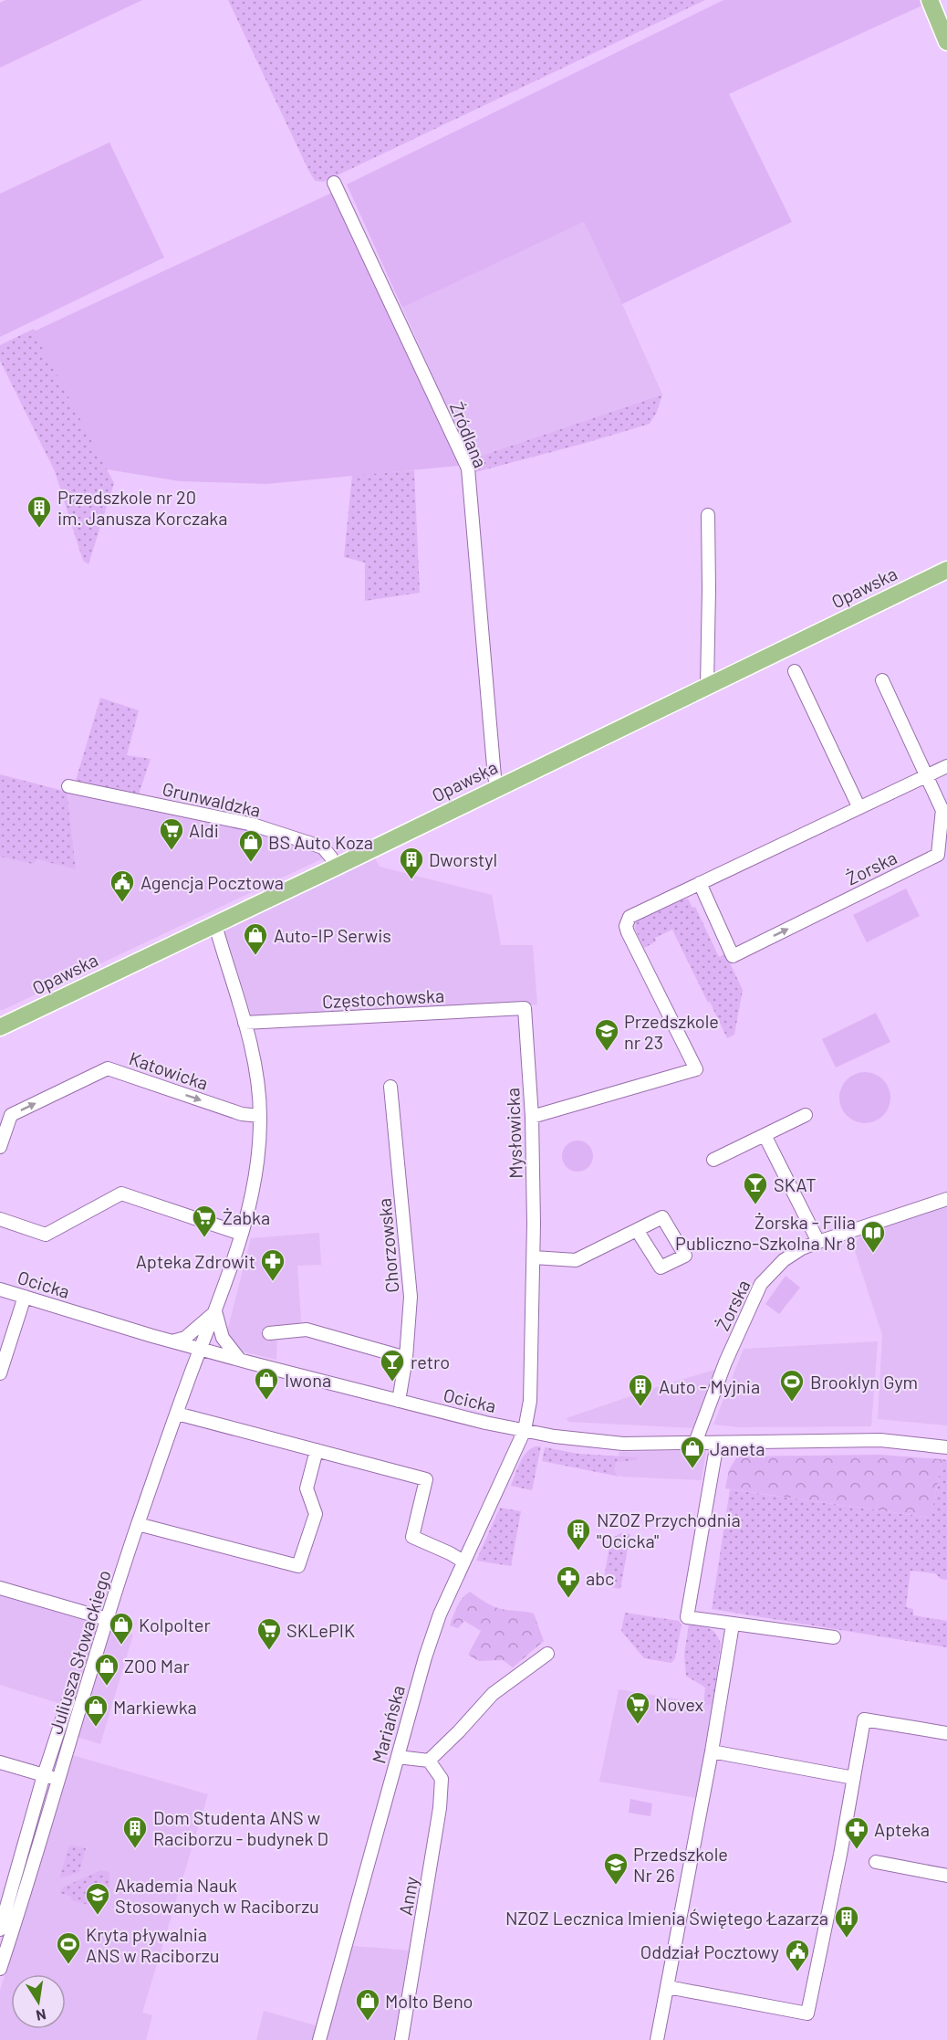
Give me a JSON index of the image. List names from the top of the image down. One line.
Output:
{"streets":{"main road":["Opawska"],"street":["Źródlana","Grunwaldzka","Żorska","Częstochowska","Katowicka","Mysłowicka","Chorzowska","Ocicka","Juliusza Słowackiego","Mariańska","Anny"]},"crossings":[["Źródlana","Opawska"],["Opawska","Grunwaldzka"],["Żorska","Ocicka"],["Częstochowska","Mysłowicka"],["Mysłowicka","Ocicka"],["Mysłowicka","Mariańska"],["Chorzowska","Ocicka"],["Ocicka","Juliusza Słowackiego"],["Ocicka","Mariańska"]],"one_way":["Katowicka"],"places":{"building":["Przedszkole nr 20 im. Janusza Korczaka","Dworstyl","Auto - Myjnia","NZOZ Przychodnia \"Ocicka\"","Dom Studenta ANS w Raciborzu - budynek D","NZOZ Lecznica Imienia Świętego Łazarza"],"supermarket":["Aldi","Żabka","SKLePIK","Novex"],"shop":["BS Auto Koza","Auto-IP Serwis","Iwona","Janeta","Kolpolter","ZOO Mar","Markiewka","Molto Beno"],"public building":["Agencja Pocztowa","Oddział Pocztowy"],"school or university":["Przedszkole nr 23","Przedszkole Nr 26","Akademia Nauk Stosowanych w Raciborzu"],"bar":["SKAT","retro"],"library":["Żorska - Filia Publiczno-Szkolna Nr 8"],"pharmacy":["Apteka Zdrowit","abc","Apteka"],"sports":["Brooklyn Gym","Kryta pływalnia ANS w Raciborzu"]},"north":"bottom"}
